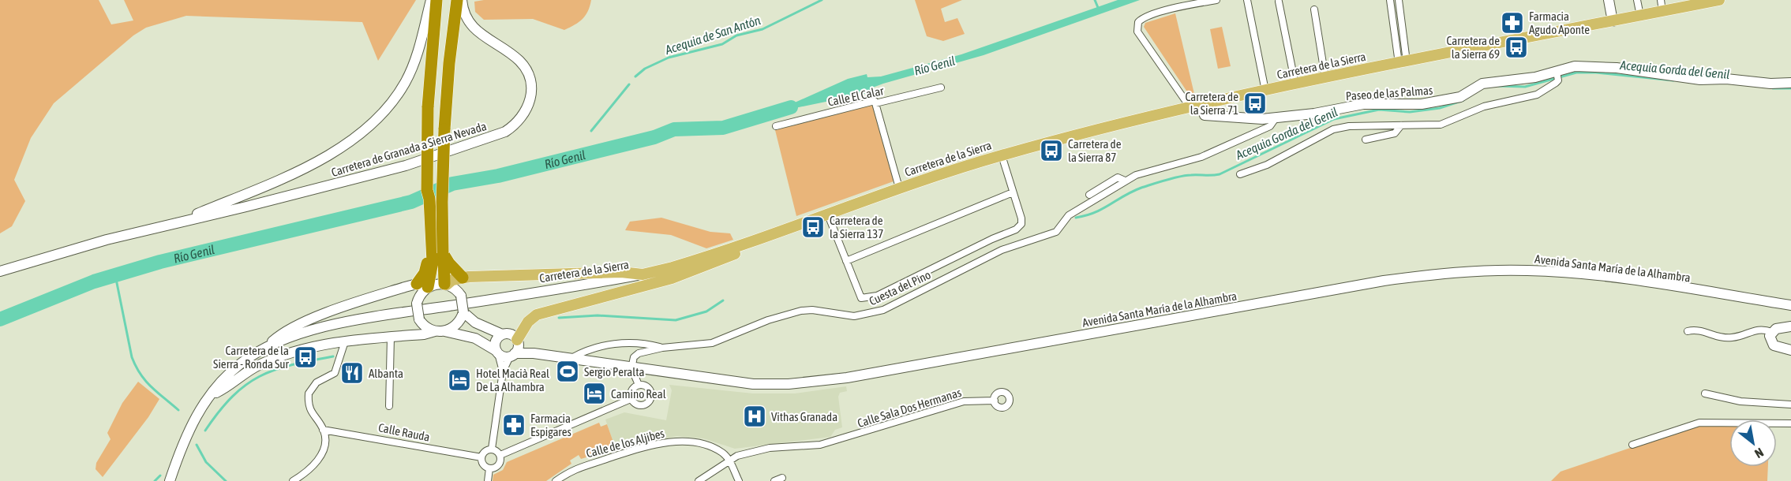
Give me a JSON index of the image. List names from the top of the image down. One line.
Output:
{"streets":{"main road":["Carretera de la Sierra"],"street":["Paseo de las Palmas","Calle El Calar","Carretera de Granada a Sierra Nevada","Avenida Santa María de la Alhambra","Cuesta del Pino","Calle Sala Dos Hermanas","Calle Rauda","Calle de los Aljibes"]},"crossings":[["Carretera de la Sierra","Paseo de las Palmas"],["Paseo de las Palmas","Cuesta del Pino"],["Avenida Santa María de la Alhambra","Cuesta del Pino"],["Calle Sala Dos Hermanas","Calle de los Aljibes"]],"water":["Acequia de San Antón","Río Genil","Acequia Gorda del Genil"],"places":{"pharmacy":["Farmacia Agudo Aponte","Farmacia Espigares"],"bus stop":["Carretera de la Sierra 69","Carretera de la Sierra 71","Carretera de la Sierra 87","Carretera de la Sierra 137","Carretera de la Sierra - Ronda Sur"],"sports":["Sergio Peralta"],"restaurant":["Albanta"],"hotel":["Hotel Macià Real De La Alhambra","Camino Real"],"hospital":["Vithas Granada"]},"north":"bottom right"}
